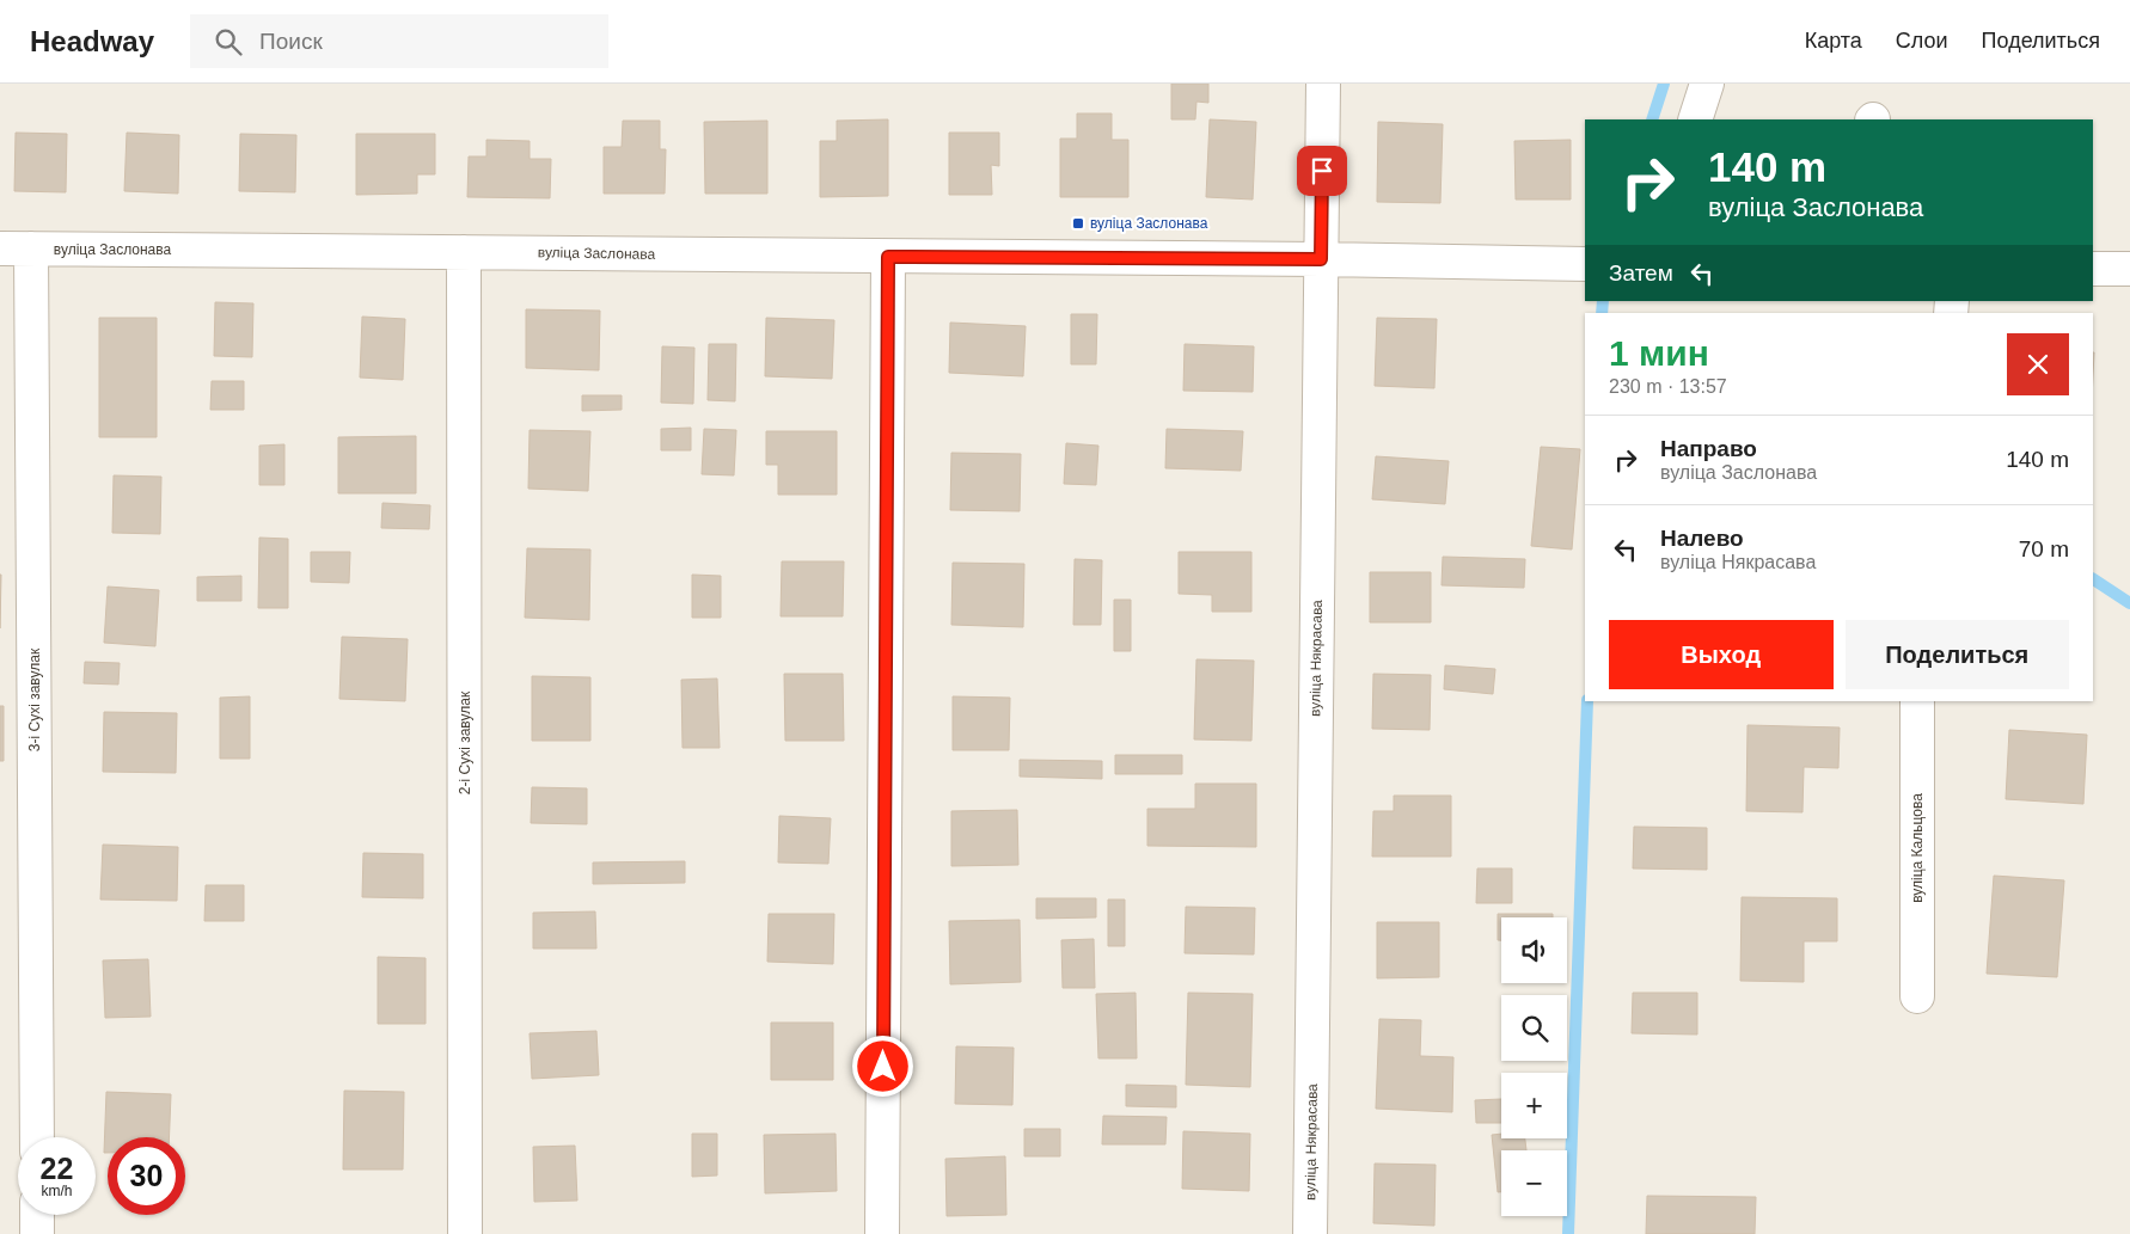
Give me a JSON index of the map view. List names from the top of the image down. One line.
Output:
{"streets":{"street":["вуліца Заслонава","вуліца Някрасава","3-і Сухі завулак","2-і Сухі завулак","вуліца Кальцова"]},"crossings":[["вуліца Заслонава","вуліца Някрасава"],["вуліца Заслонава","3-і Сухі завулак"],["вуліца Заслонава","2-і Сухі завулак"]],"places":{"transit":["вуліца Заслонава"]},"page":{"header":"Headway","search":"Поиск","nav":["Карта","Слои","Поделиться"],"turn":["140 m","вуліца Заслонава"],"then":"Затем","heading":["1 мин","230 m · 13:57"],"list":[{"name":"Направо","note":"вуліца Заслонава","value":"140 m"},{"name":"Налево","note":"вуліца Някрасава","value":"70 m"}],"buttons":["Выход","Поделиться"],"map_buttons":["+","−"],"speed":"22 km/h","limit":"30"}}
